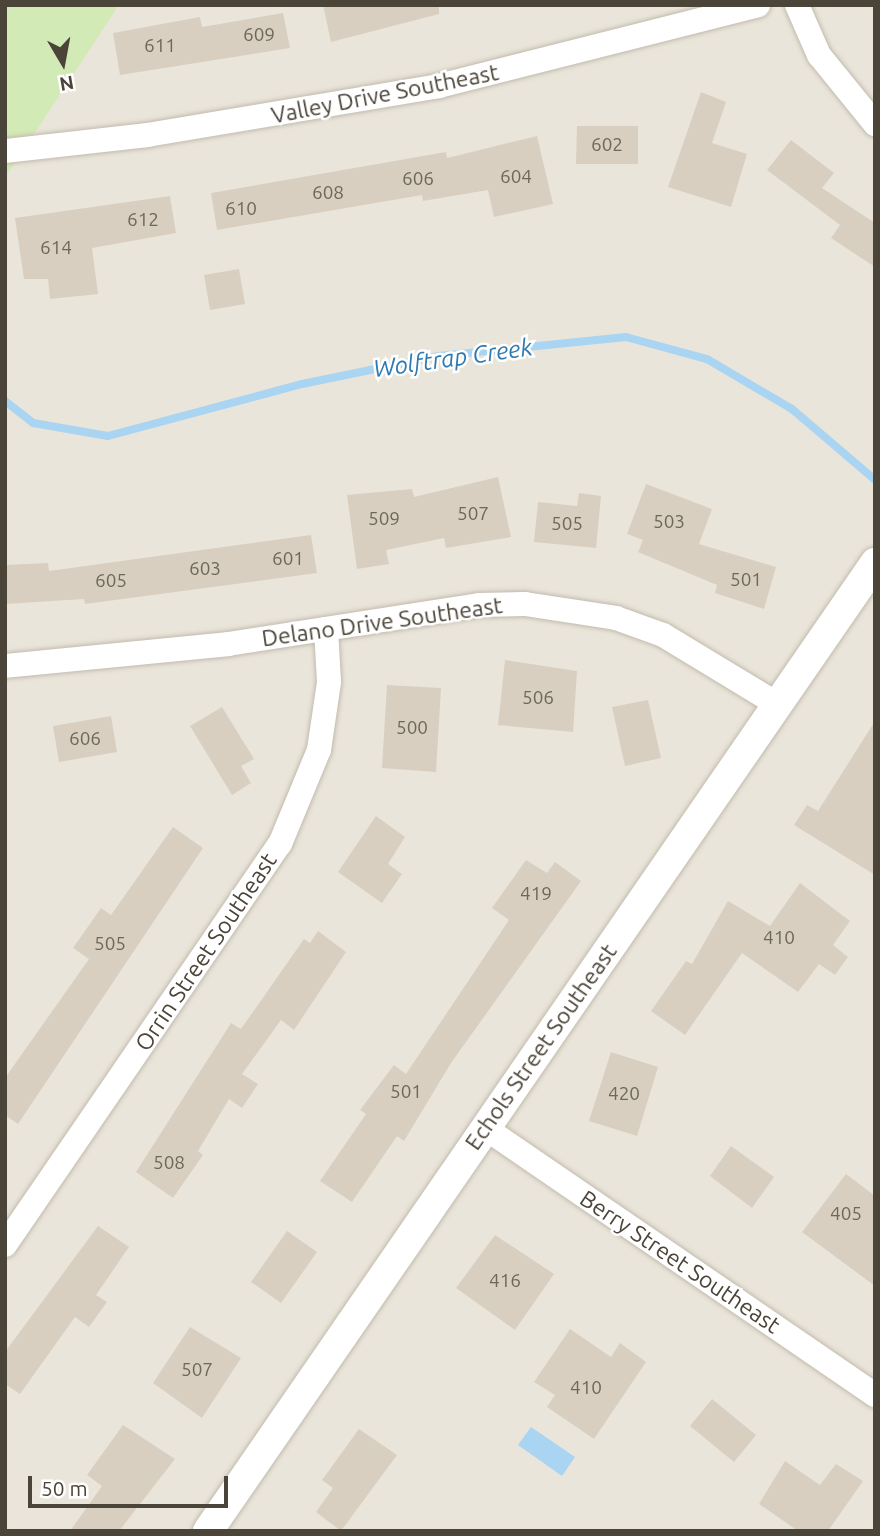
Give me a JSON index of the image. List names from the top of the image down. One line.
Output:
{"streets":{"street":["Valley Drive Southeast","Delano Drive Southeast","Orrin Street Southeast","Echols Street Southeast","Berry Street Southeast"]},"crossings":[["Delano Drive Southeast","Orrin Street Southeast"],["Delano Drive Southeast","Echols Street Southeast"],["Echols Street Southeast","Berry Street Southeast"]],"water":["Wolftrap Creek"],"house_numbers":["609","611","602","604","606","608","610","612","614","507","509","503","505","601","603","501","605","506","500","606","419","410","505","501","420","508","405","416","507","410"],"scale_bar":"50 m","north":"bottom"}
